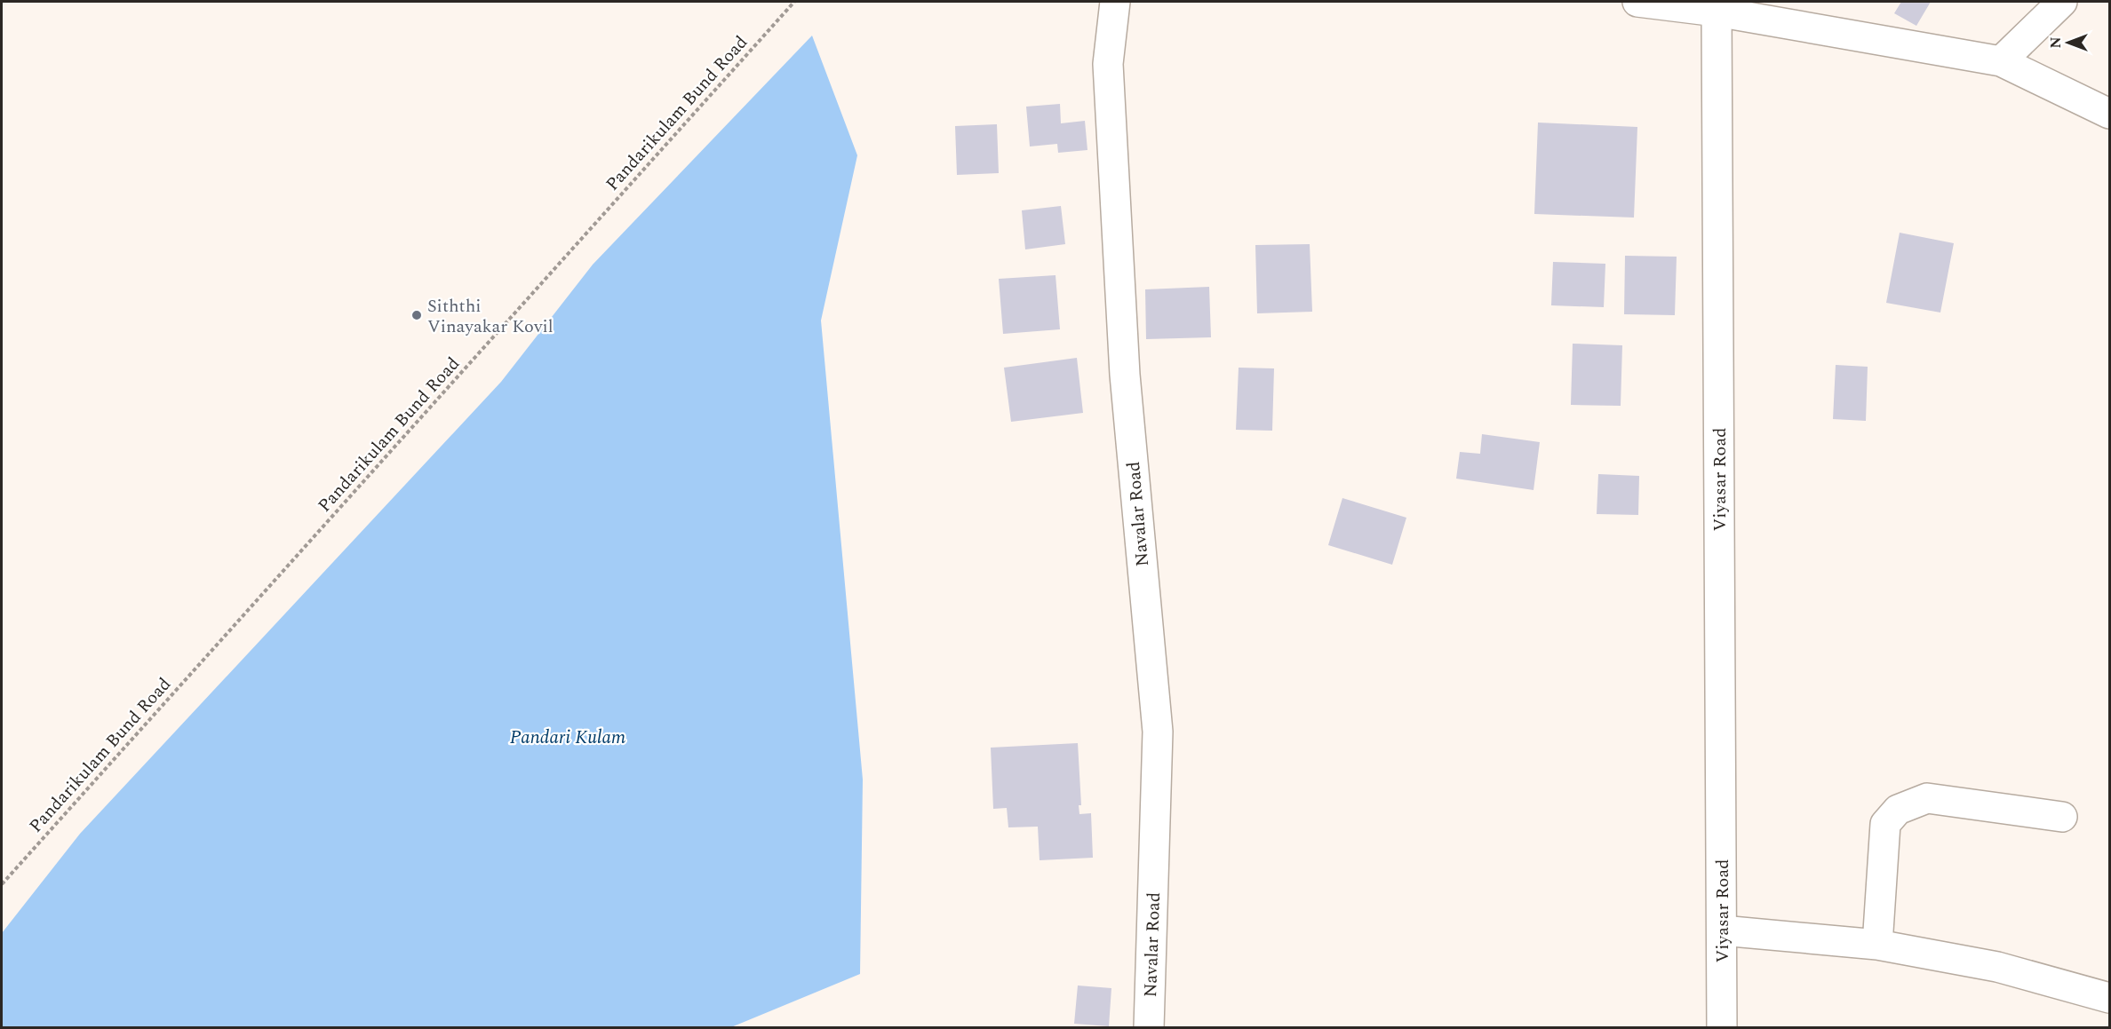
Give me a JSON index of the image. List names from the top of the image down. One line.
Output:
{"streets":{"street":["Viyasar Road","Navalar Road"],"path":["Pandarikulam Bund Road"]},"water":["Pandari Kulam"],"places":["Siththi Vinayakar Kovil"],"north":"left"}
